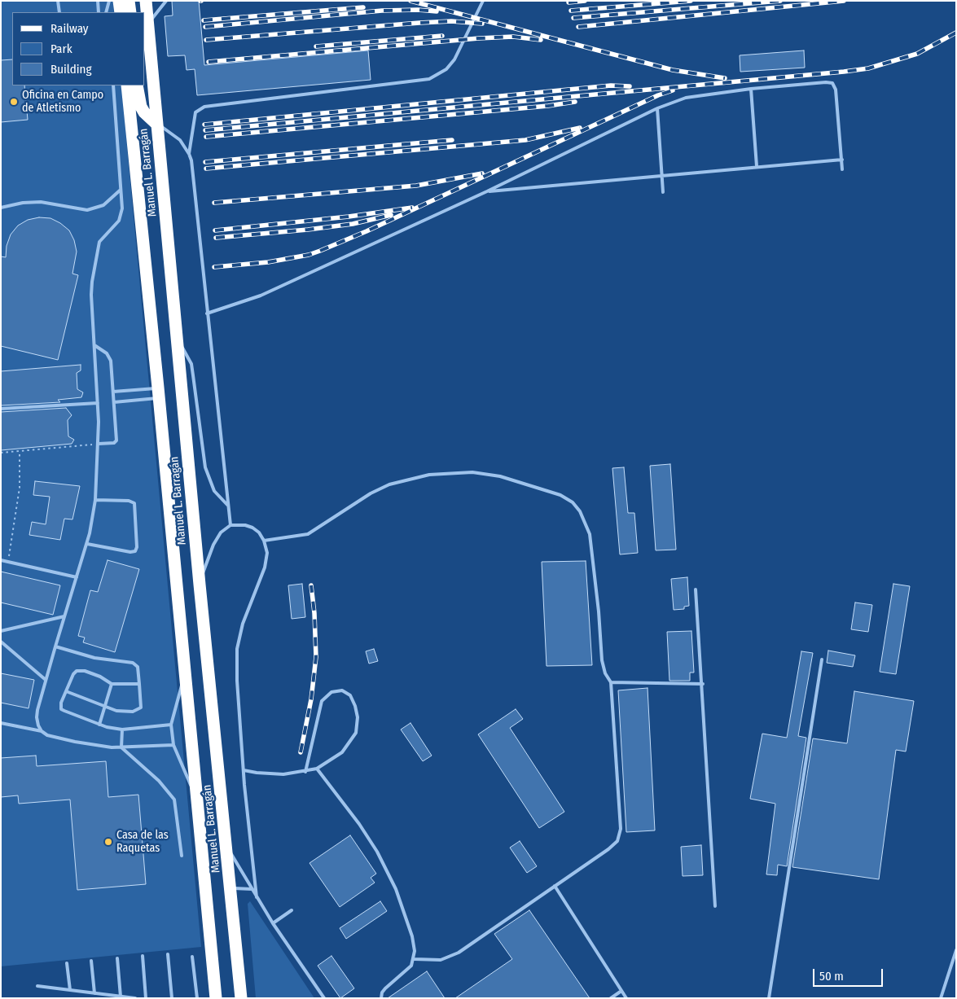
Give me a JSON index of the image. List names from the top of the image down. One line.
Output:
{"streets":{"highway":["Manuel L. Barragán"]},"places":["Oficina en Campo de Atletismo","Casa de las Raquetas"],"legend":["Railway","Park","Building"],"scale_bar":"50 m"}
